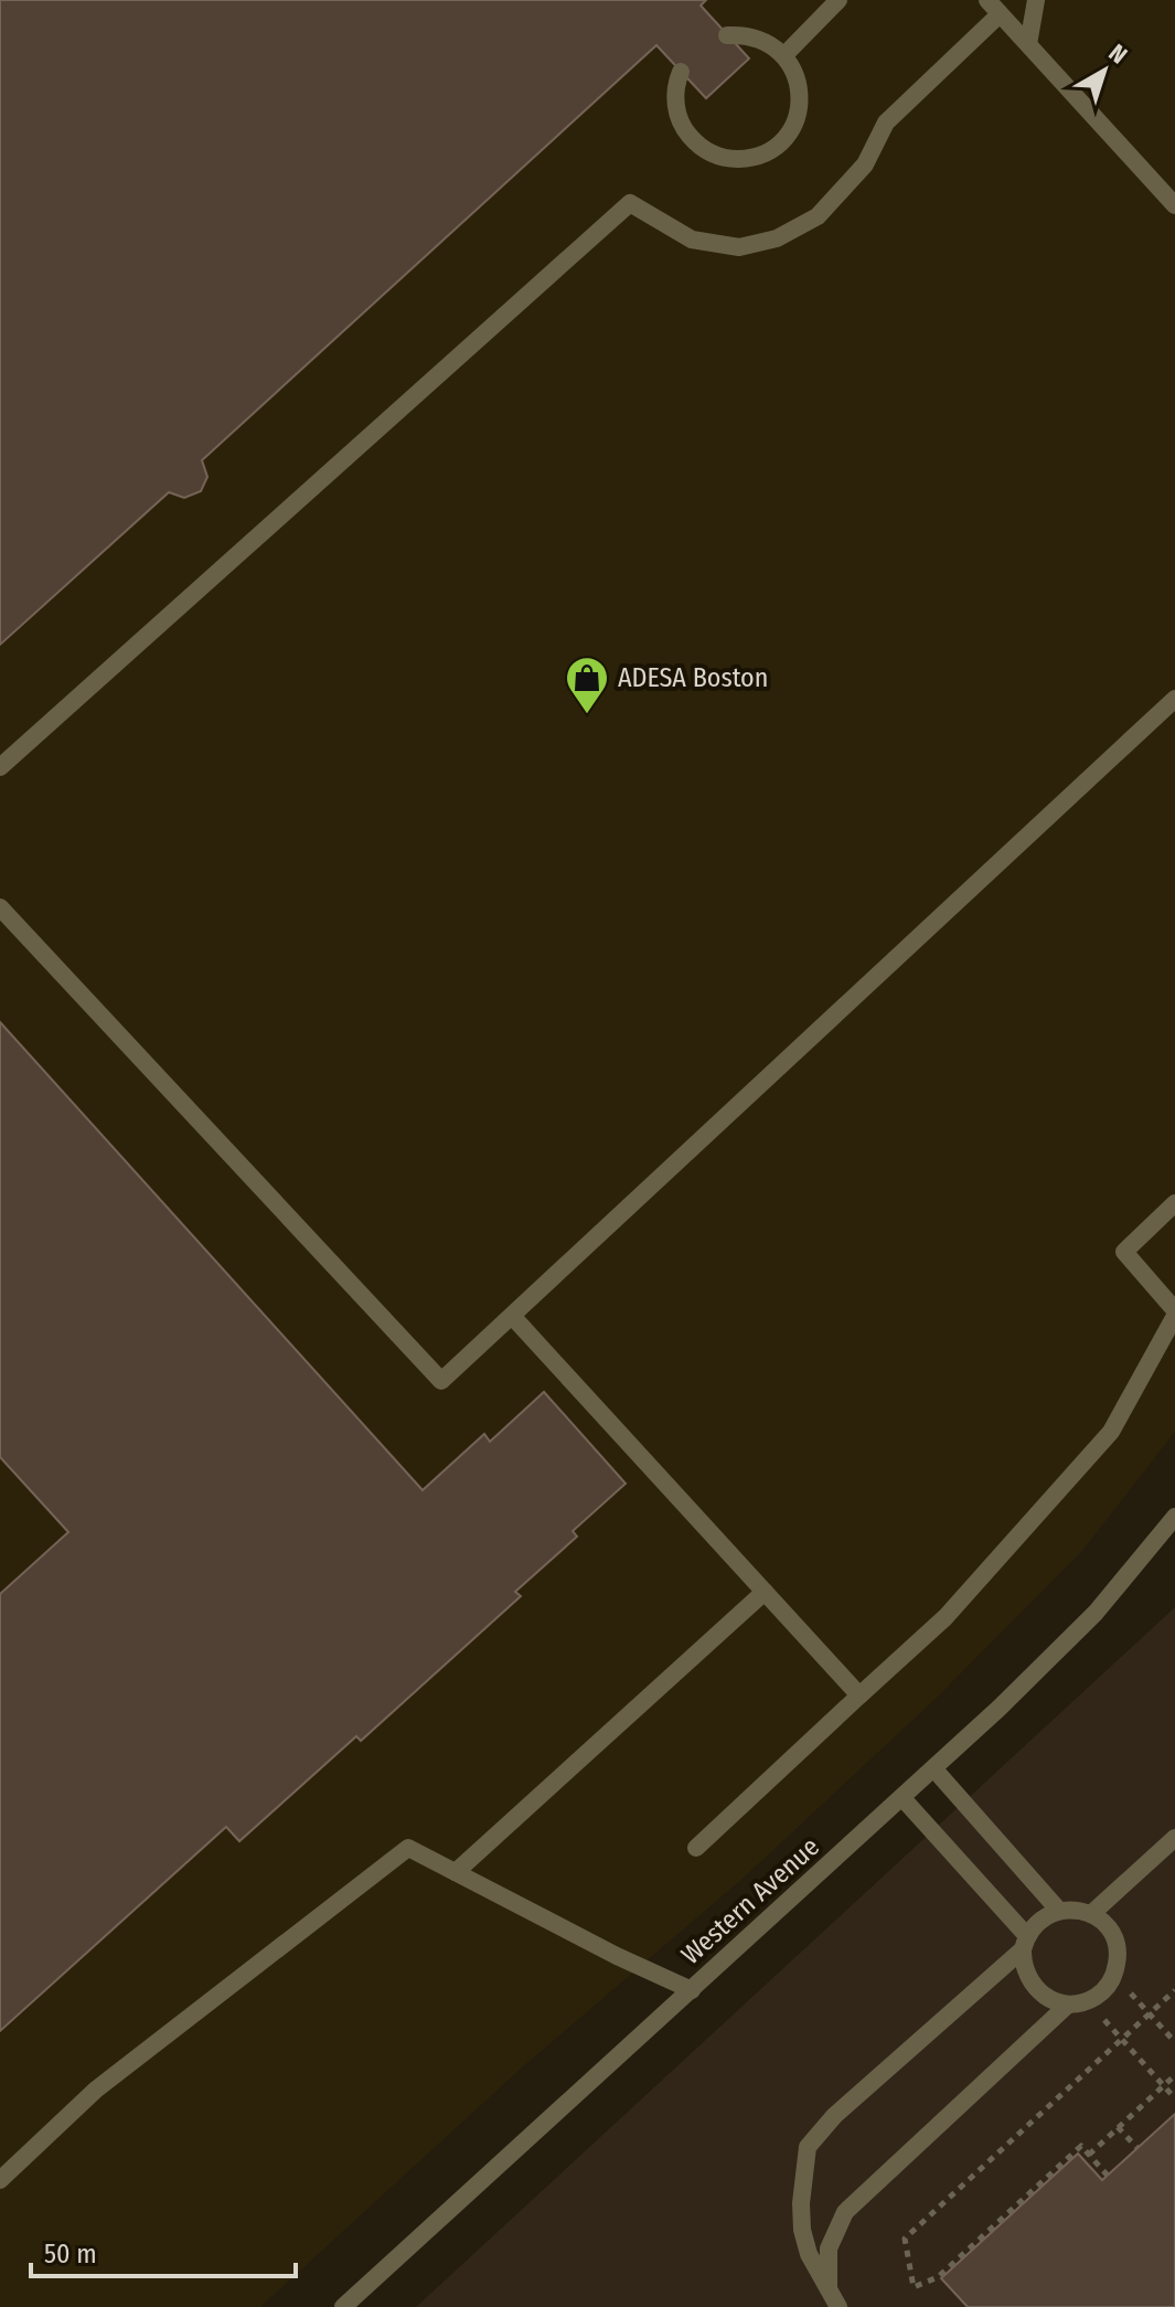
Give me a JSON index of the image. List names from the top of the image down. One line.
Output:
{"streets":{"street":["Western Avenue"]},"places":{"shop":["ADESA Boston"]},"scale_bar":"50 m","north":"top right"}
